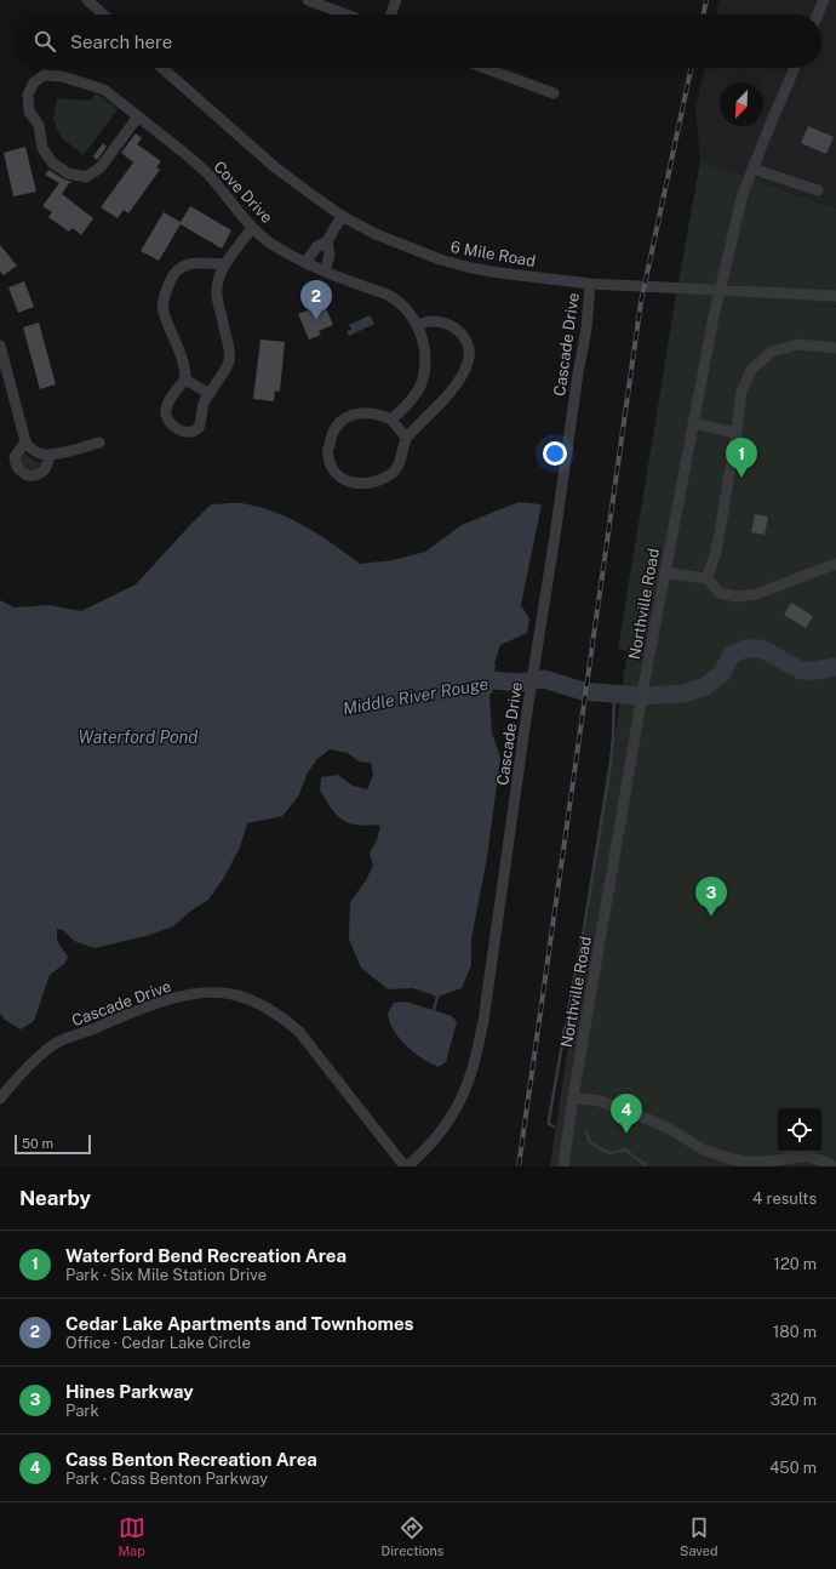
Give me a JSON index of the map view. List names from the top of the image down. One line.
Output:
{"streets":{"street":["Cove Drive","6 Mile Road","Cascade Drive","Northville Road"]},"crossings":[["6 Mile Road","Cascade Drive"],["6 Mile Road","Northville Road"]],"water":["Middle River Rouge","Waterford Pond"],"scale_bar":"50 m","north":"bottom left","page":{"search":"Search here","pins":["2","1","3","4"],"scale":"50 m","heading":["Nearby","4 results"],"list":[{"mark":"1","name":"Waterford Bend Recreation Area","note":"Park · Six Mile Station Drive","value":"120 m"},{"mark":"2","name":"Cedar Lake Apartments and Townhomes","note":"Office · Cedar Lake Circle","value":"180 m"},{"mark":"3","name":"Hines Parkway","note":"Park","value":"320 m"},{"mark":"4","name":"Cass Benton Recreation Area","note":"Park · Cass Benton Parkway","value":"450 m"}],"nav":["Map","Directions","Saved"]}}
